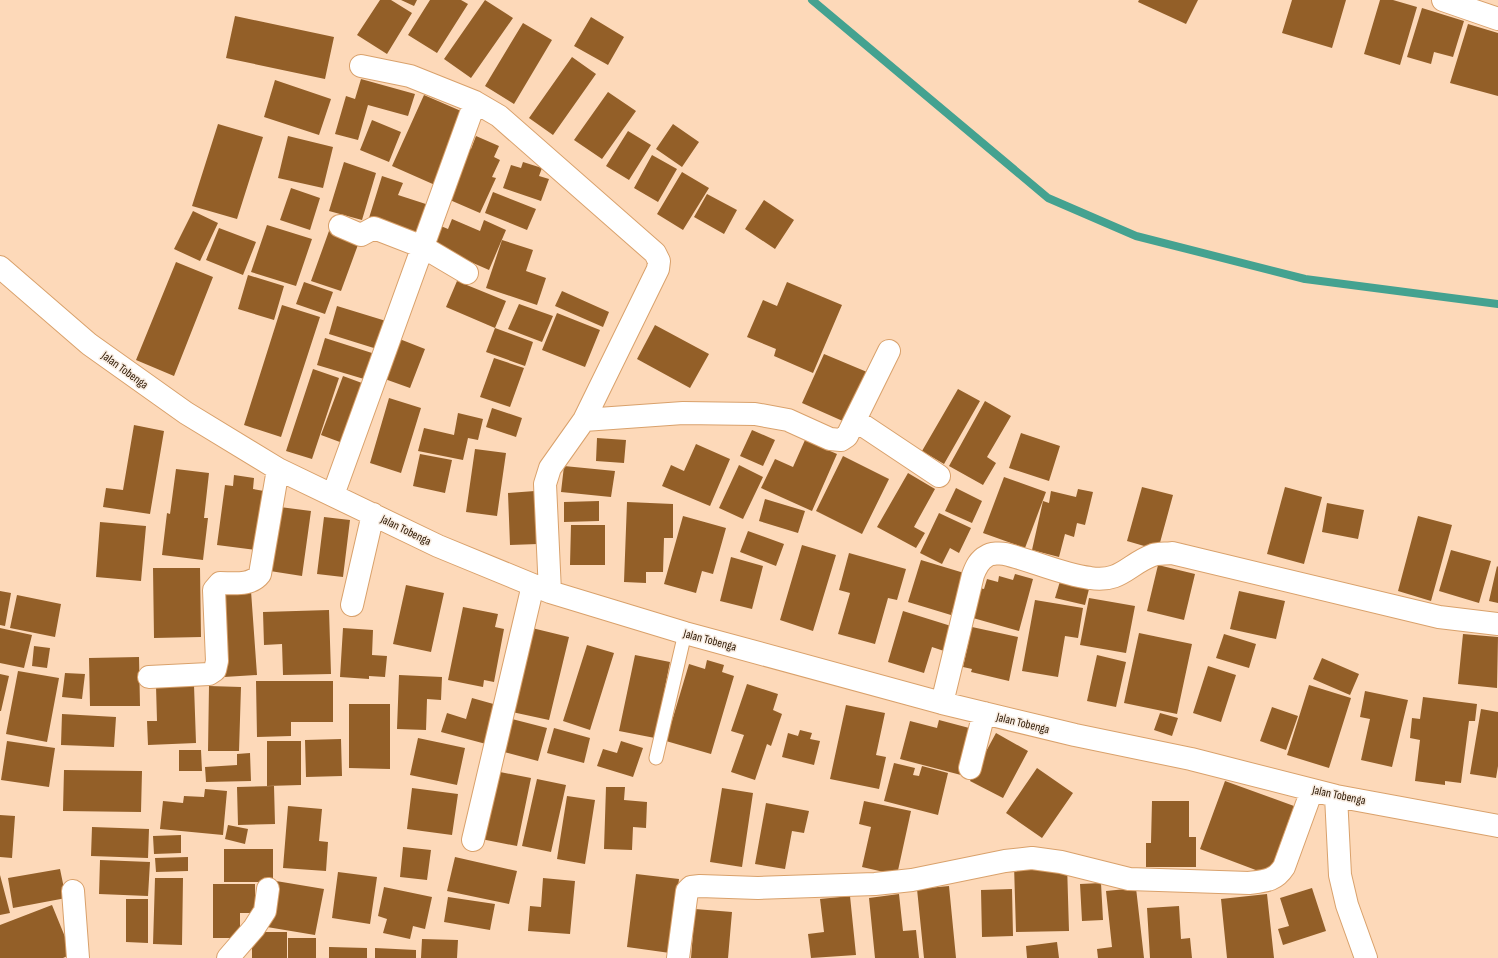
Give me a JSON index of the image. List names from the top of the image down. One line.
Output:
{"streets":{"street":["Jalan Tobenga"]}}
